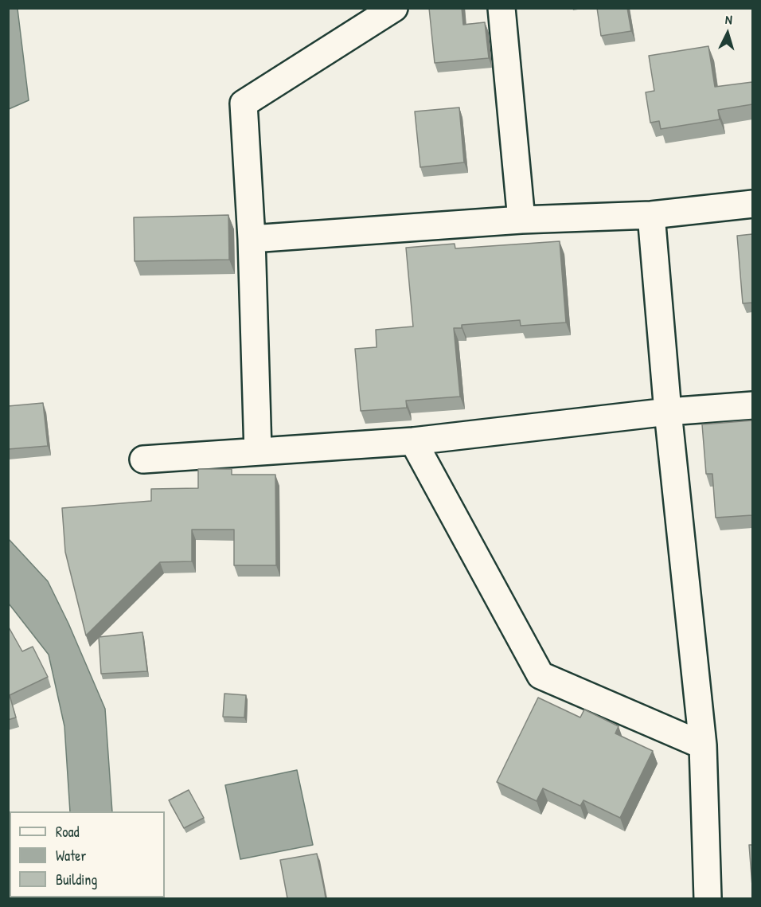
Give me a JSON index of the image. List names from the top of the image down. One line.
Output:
{"legend":["Road","Water","Building"],"north":"top"}
